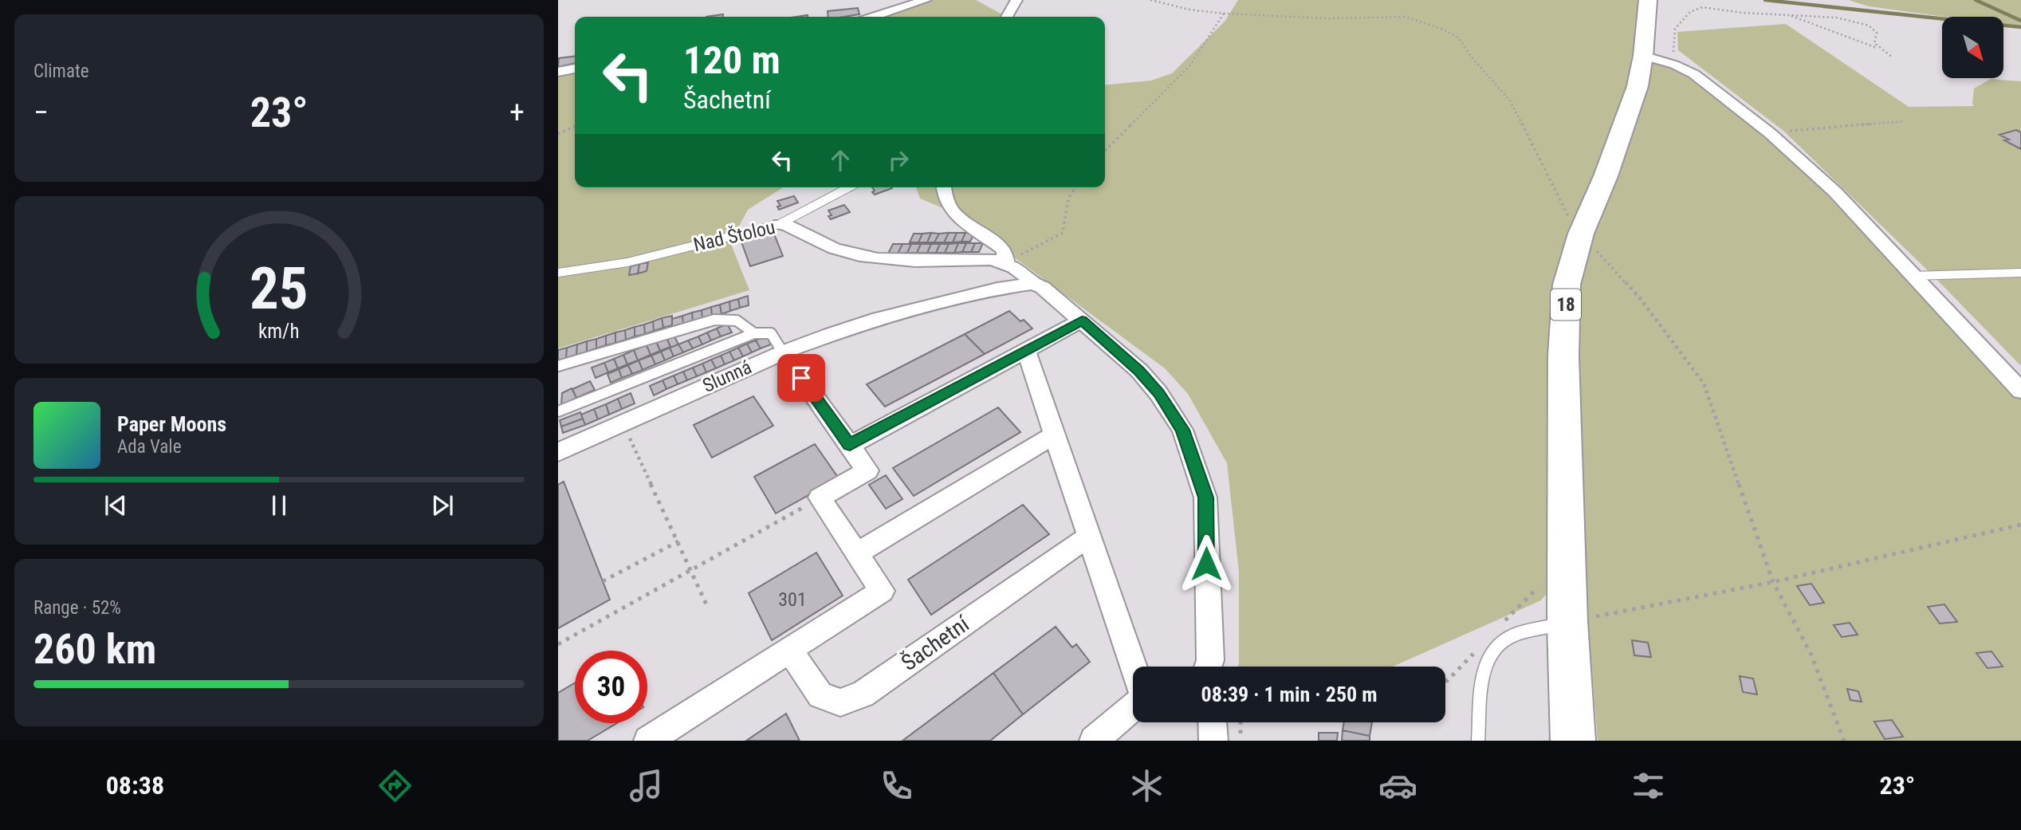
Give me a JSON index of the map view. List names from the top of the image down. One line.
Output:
{"streets":{"main road":["18"],"street":["Nad Štolou","Slunná","Šachetní"]},"house_numbers":["301"],"north":"bottom right","page":{"tile":["Climate",["Range · 52%","260 km"]],"turn":["120 m","Šachetní"],"heat":["−","23°","+"],"song":["Paper Moons","Ada Vale"],"limit":"30","trip":"08:39 · 1 min · 250 m","tabs":["08:38","23°"],"gauge":["25","km/h"]}}
